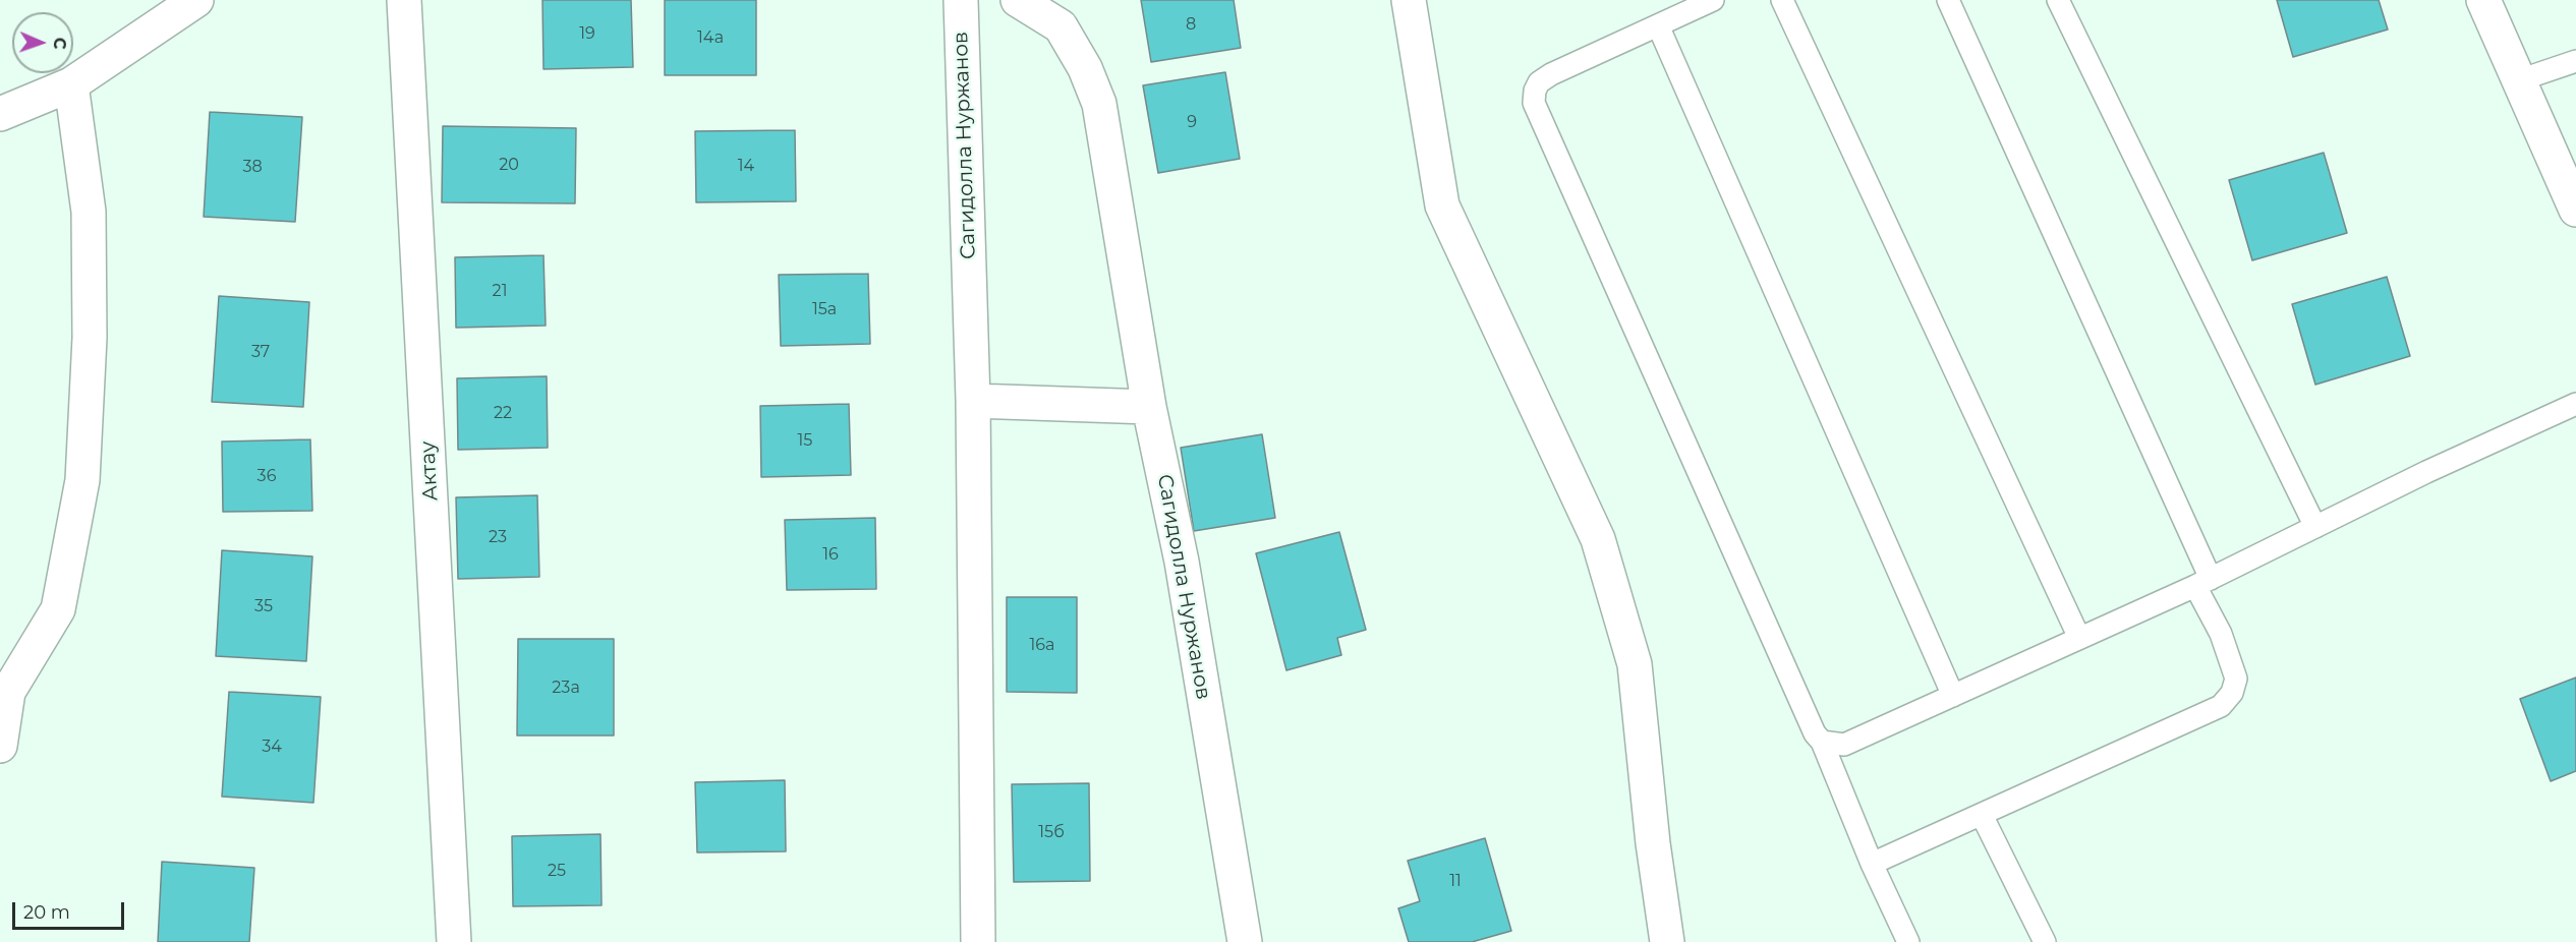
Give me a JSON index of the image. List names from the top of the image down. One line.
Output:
{"streets":{"street":["Сагидолла Нуржанов","Актау"]},"house_numbers":["8","19","14а","9","20","14","38","21","15а","37","22","15","36","23","16","35","16а","23а","34","15б","25","11"],"scale_bar":"20 m","north":"right"}
